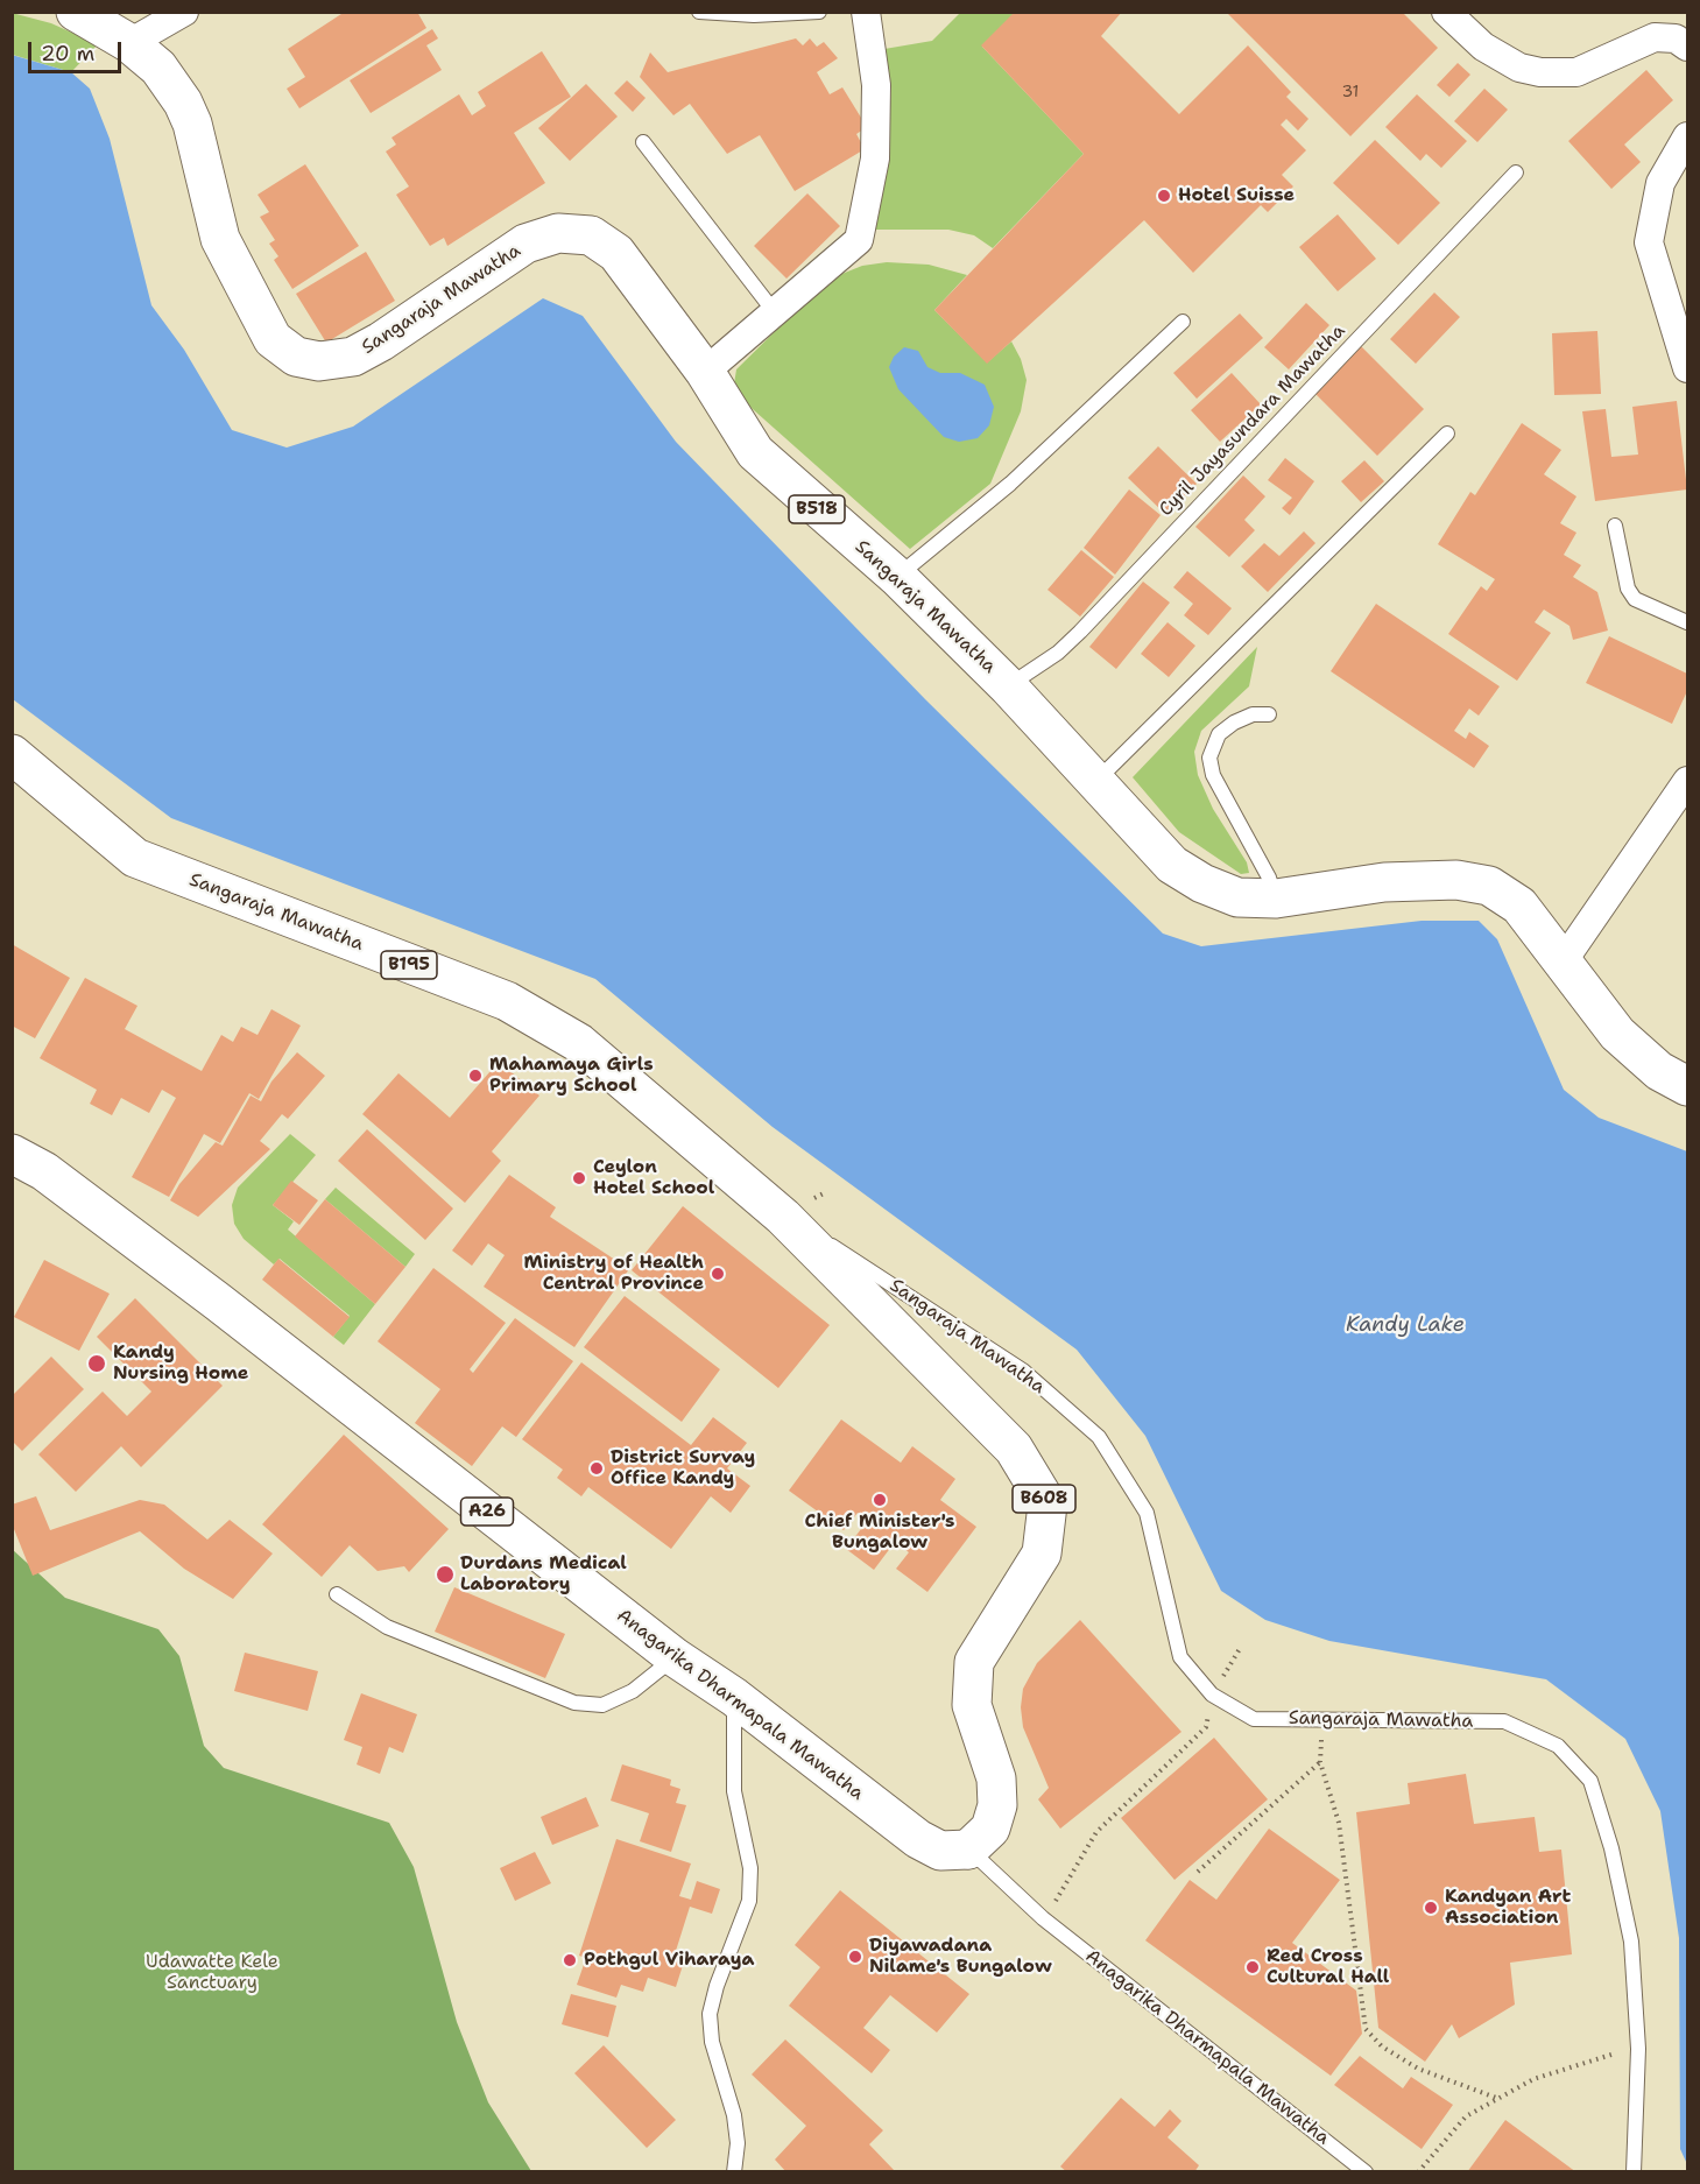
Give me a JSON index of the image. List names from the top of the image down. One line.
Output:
{"streets":{"main road":["Sangaraja Mawatha","B518","B195","B608","A26","Anagarika Dharmapala Mawatha"],"lane":["Cyril Jayasundara Mawatha"]},"crossings":[["Sangaraja Mawatha","Cyril Jayasundara Mawatha"],["Sangaraja Mawatha","B608"],["B608","Anagarika Dharmapala Mawatha"]],"water":["Kandy Lake"],"parks":["Udawatte Kele Sanctuary"],"places":["Hotel Suisse","Mahamaya Girls Primary School","Ceylon Hotel School","Ministry of Health Central Province","Kandy Nursing Home","District Survay Office Kandy","Chief Minister's Bungalow","Durdans Medical Laboratory","Kandyan Art Association","Diyawadana Nilame's Bungalow","Pothgul Viharaya","Red Cross Cultural Hall"],"house_numbers":["31"],"scale_bar":"20 m"}
